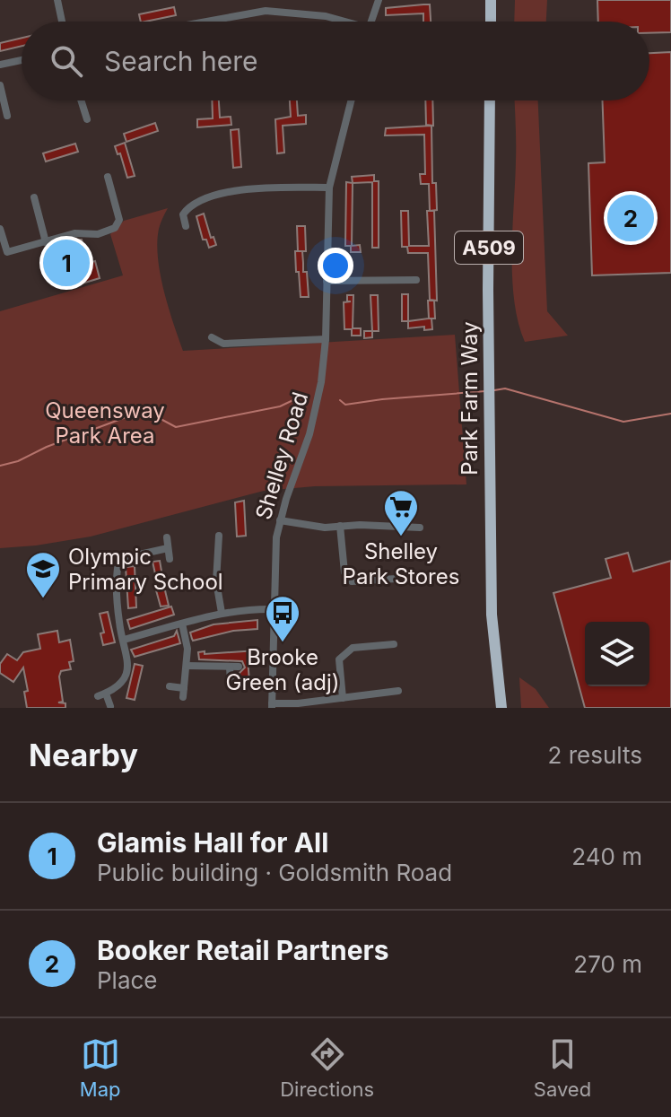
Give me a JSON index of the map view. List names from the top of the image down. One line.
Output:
{"streets":{"highway":["A509","Park Farm Way"],"street":["Shelley Road"]},"parks":["Queensway Park Area"],"places":{"supermarket":["Shelley Park Stores"],"school or university":["Olympic Primary School"],"bus stop":["Brooke Green (adj)"]},"page":{"search":"Search here","pins":["2","1"],"heading":["Nearby","2 results"],"list":[{"mark":"1","name":"Glamis Hall for All","note":"Public building · Goldsmith Road","value":"240 m"},{"mark":"2","name":"Booker Retail Partners","note":"Place","value":"270 m"}],"nav":["Map","Directions","Saved"]}}
